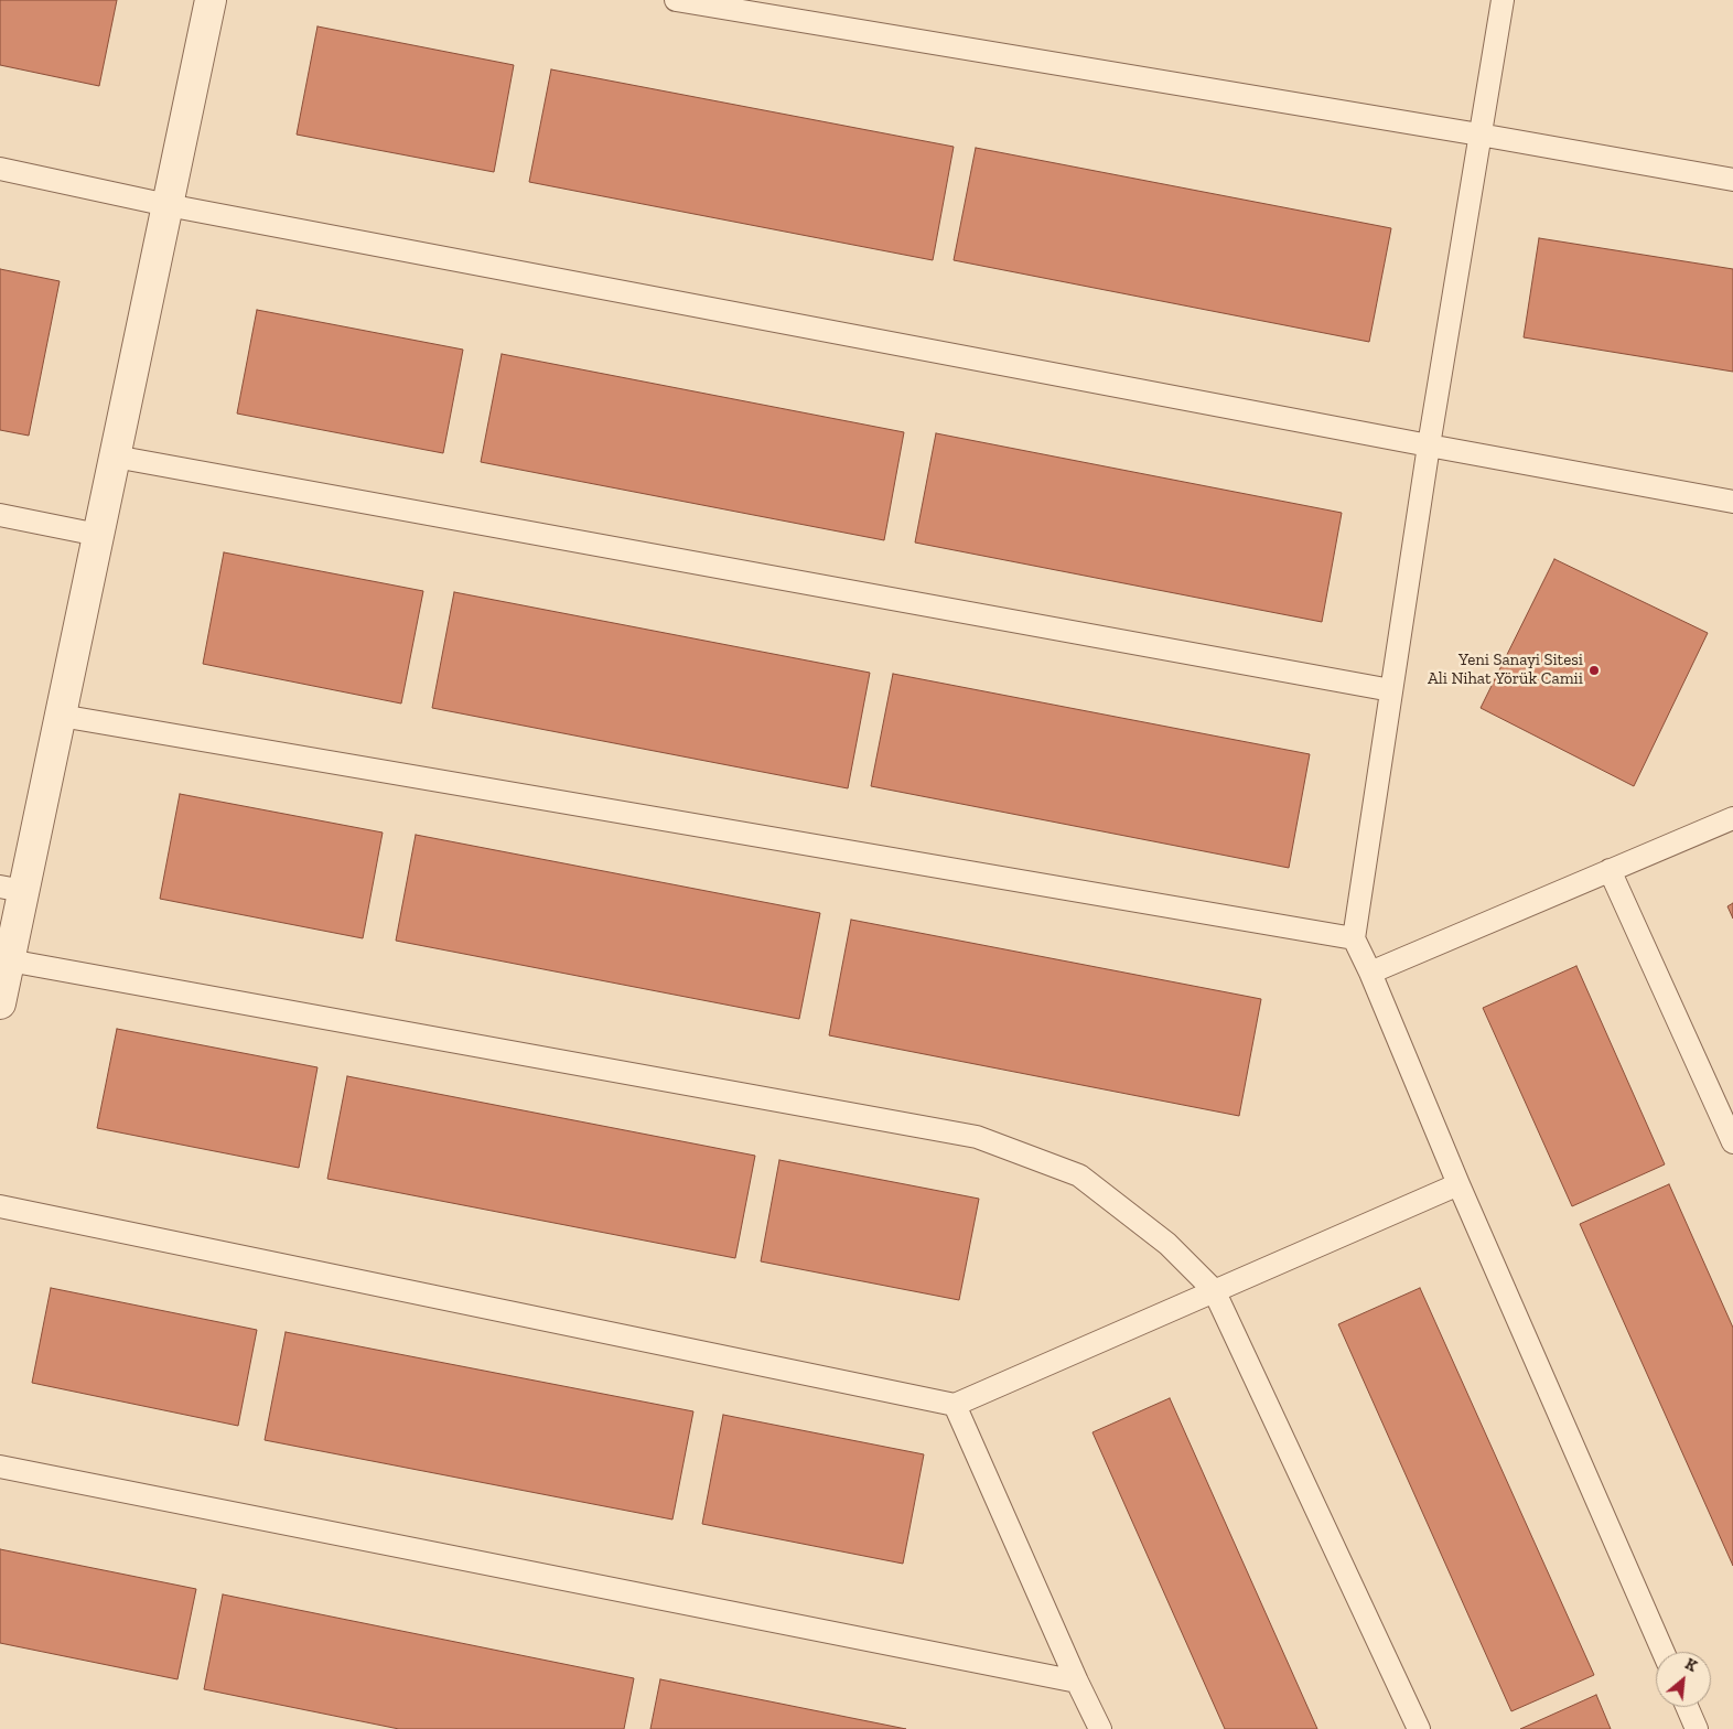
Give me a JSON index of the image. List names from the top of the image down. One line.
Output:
{"places":["Yeni Sanayi Sitesi Ali Nihat Yörük Camii"],"north":"top right"}
